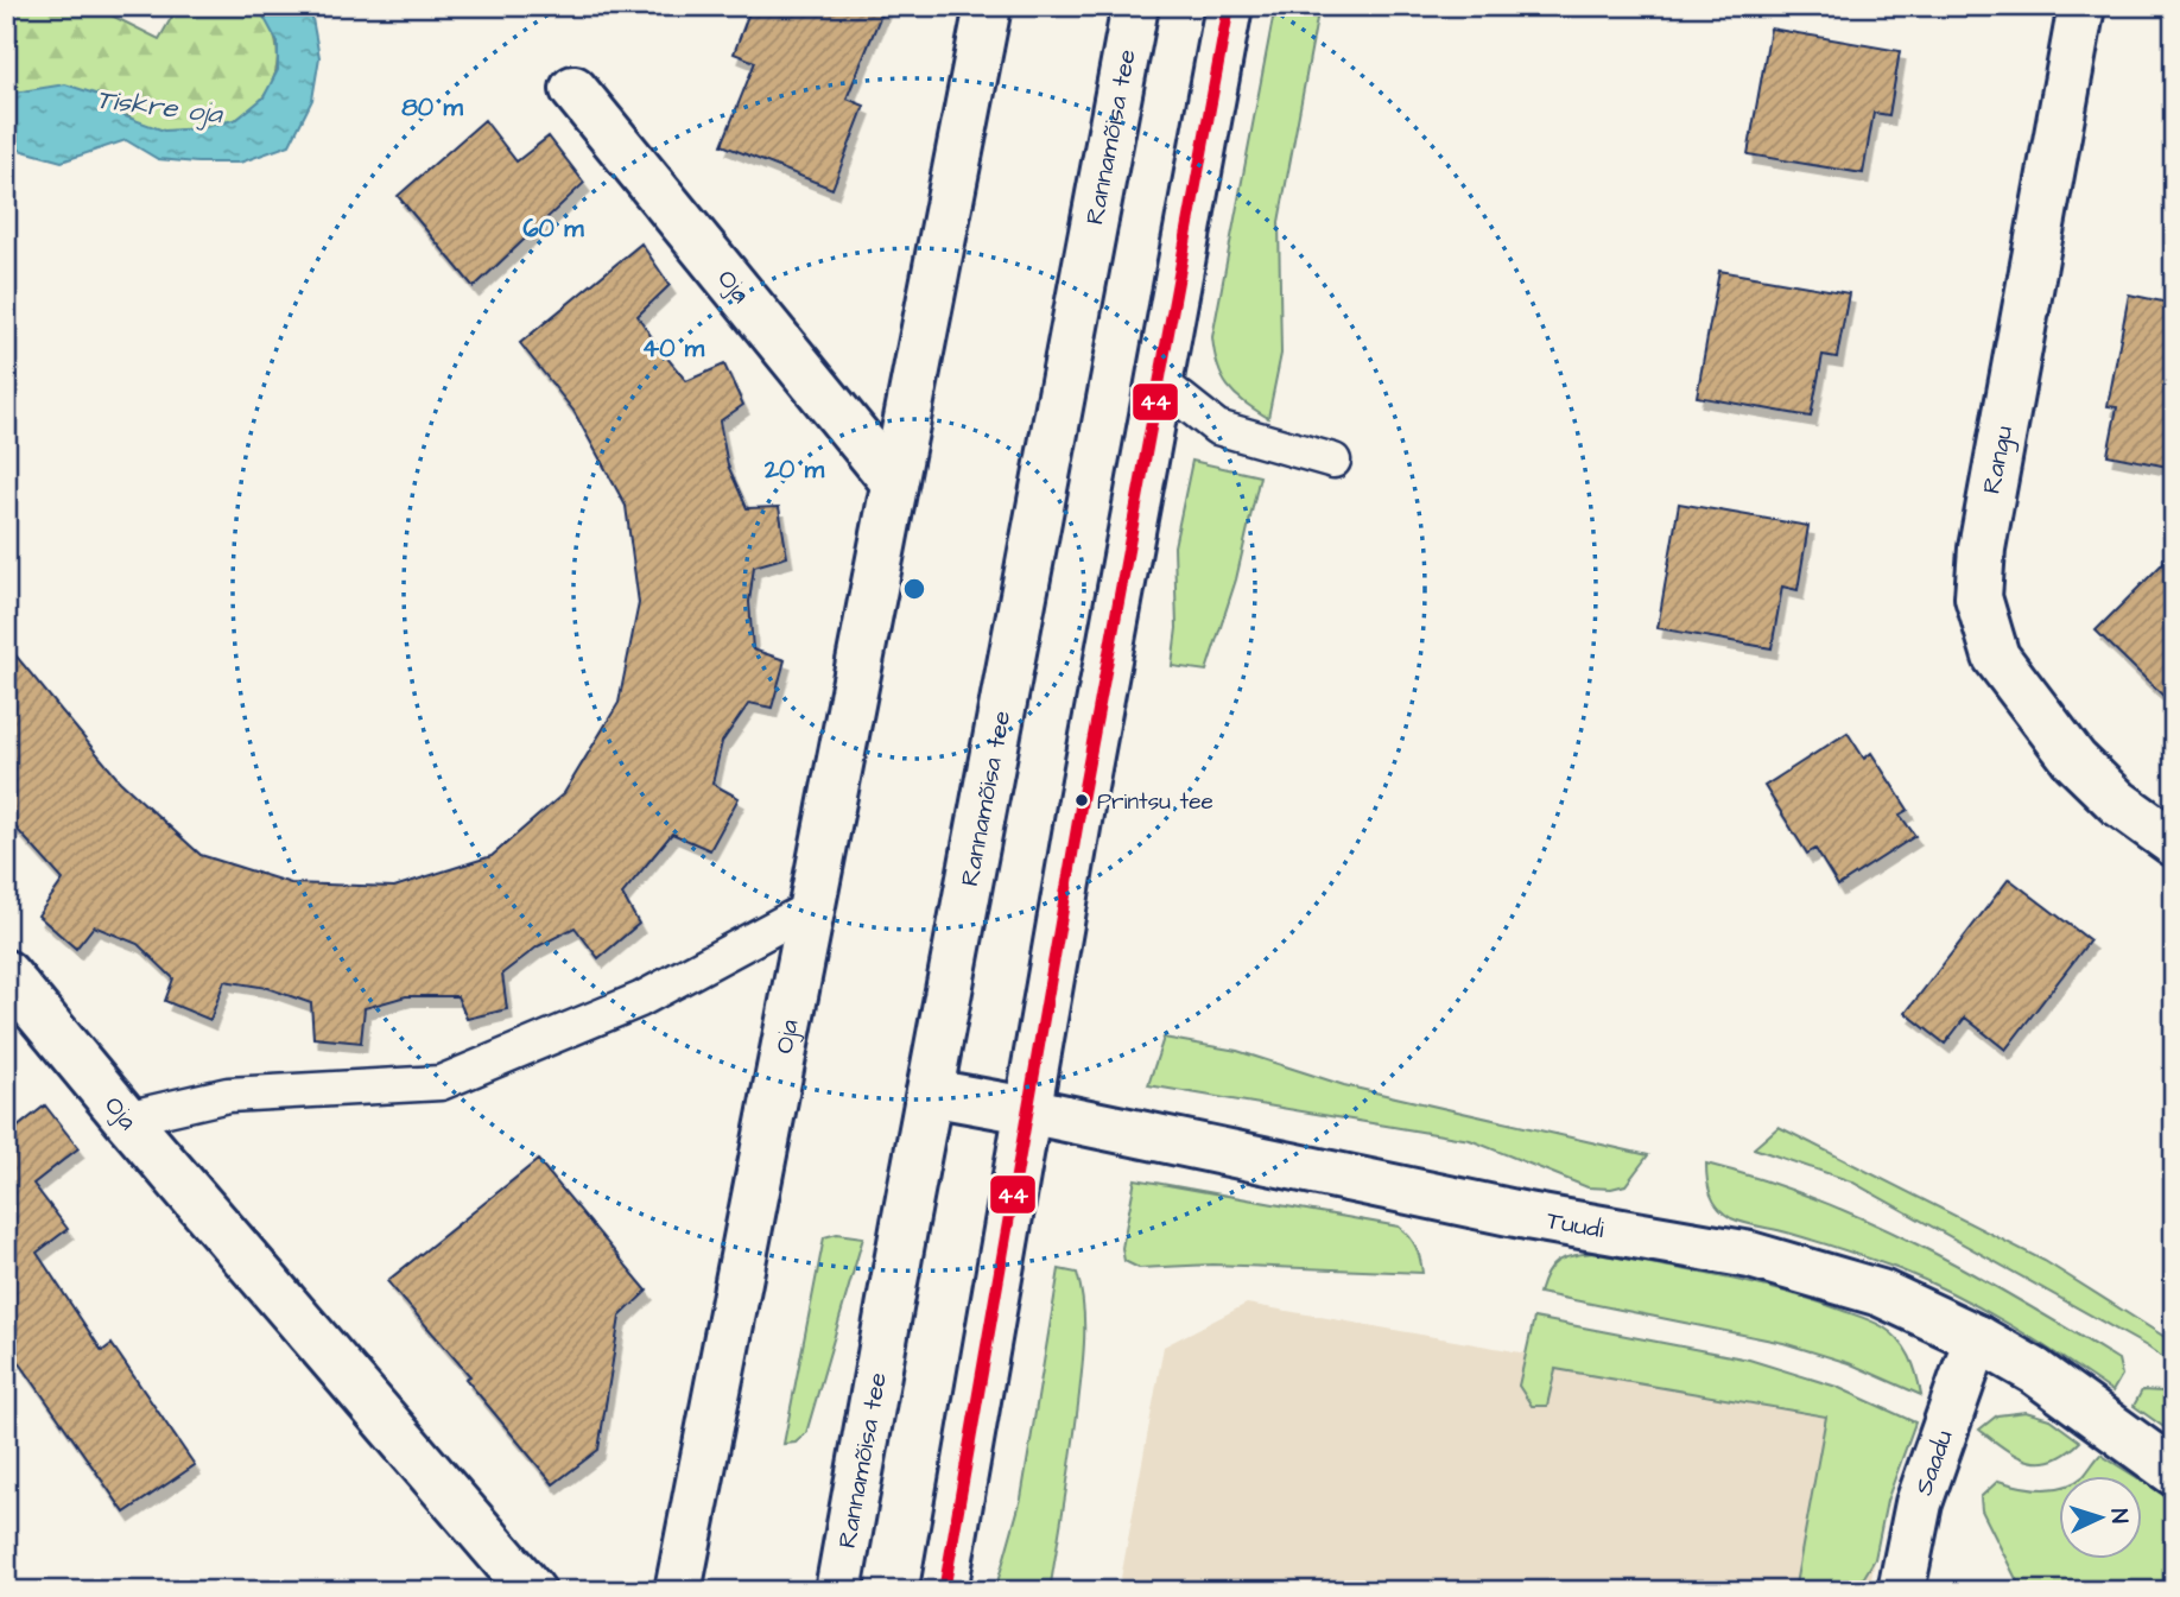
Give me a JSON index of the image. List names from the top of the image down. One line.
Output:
{"streets":{"street":["Rannamõisa tee","Oja","Rangu","Tuudi","Saadu"]},"crossings":[["Rannamõisa tee","Tuudi"],["Tuudi","Saadu"]],"water":["Tiskre oja"],"places":["Printsu tee"],"lines":["transit line 44"],"north":"right","rings":["80 m","60 m","40 m","20 m"]}
